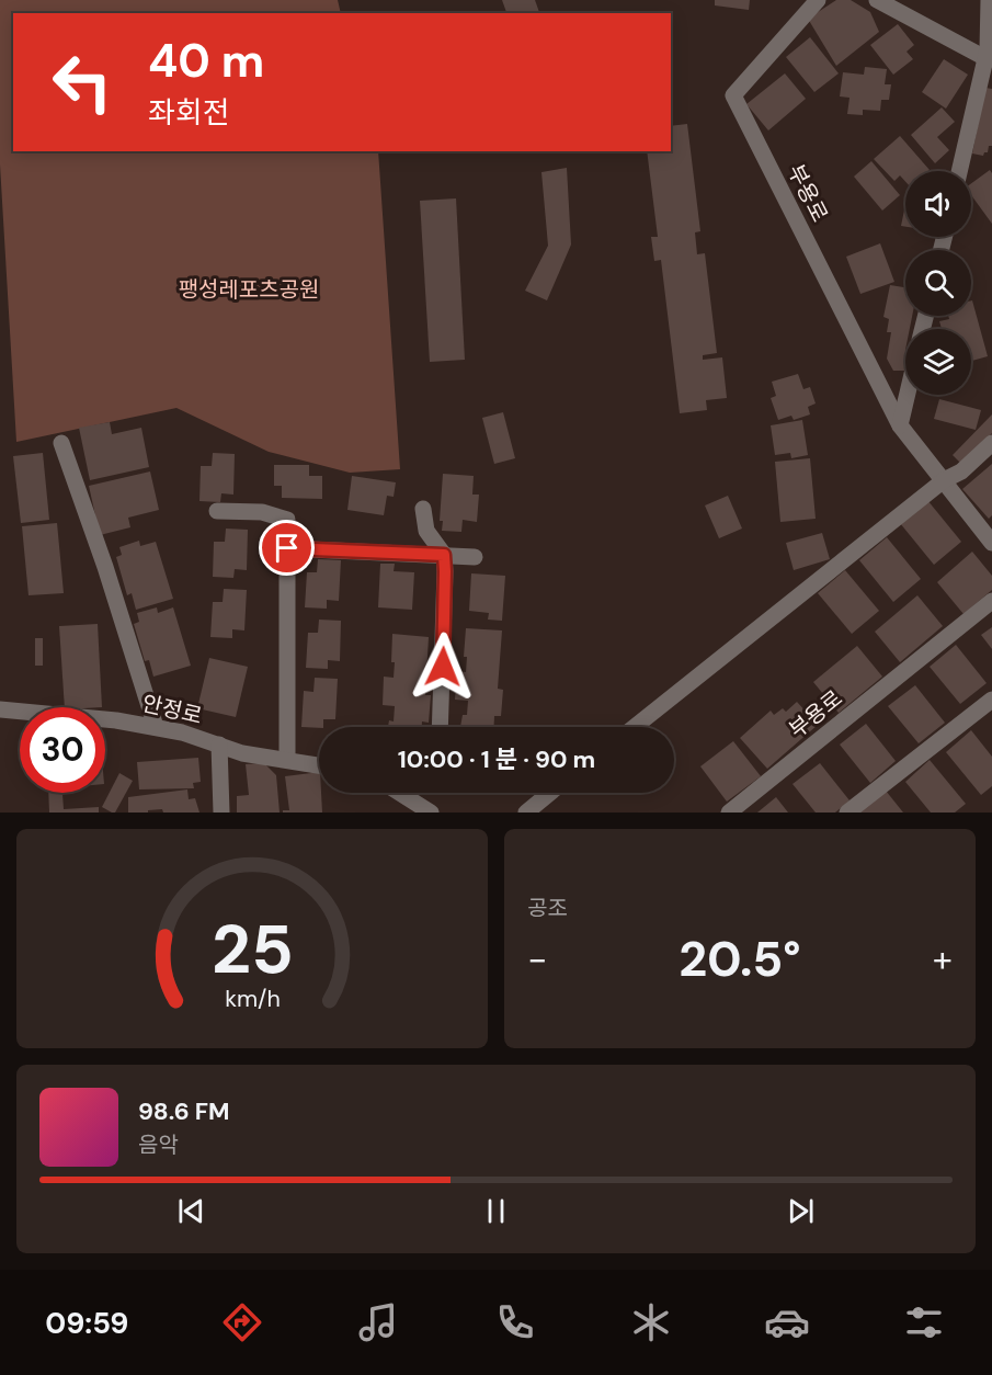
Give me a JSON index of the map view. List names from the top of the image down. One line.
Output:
{"streets":{"street":["부용로","안정로"]},"parks":["팽성레포츠공원"],"page":{"turn":["40 m","좌회전"],"limit":"30","trip":"10:00 · 1 분 · 90 m","tile":"공조","heat":["−","20.5°","+"],"song":["98.6 FM","음악"],"tabs":"09:59","gauge":["25","km/h"]}}
